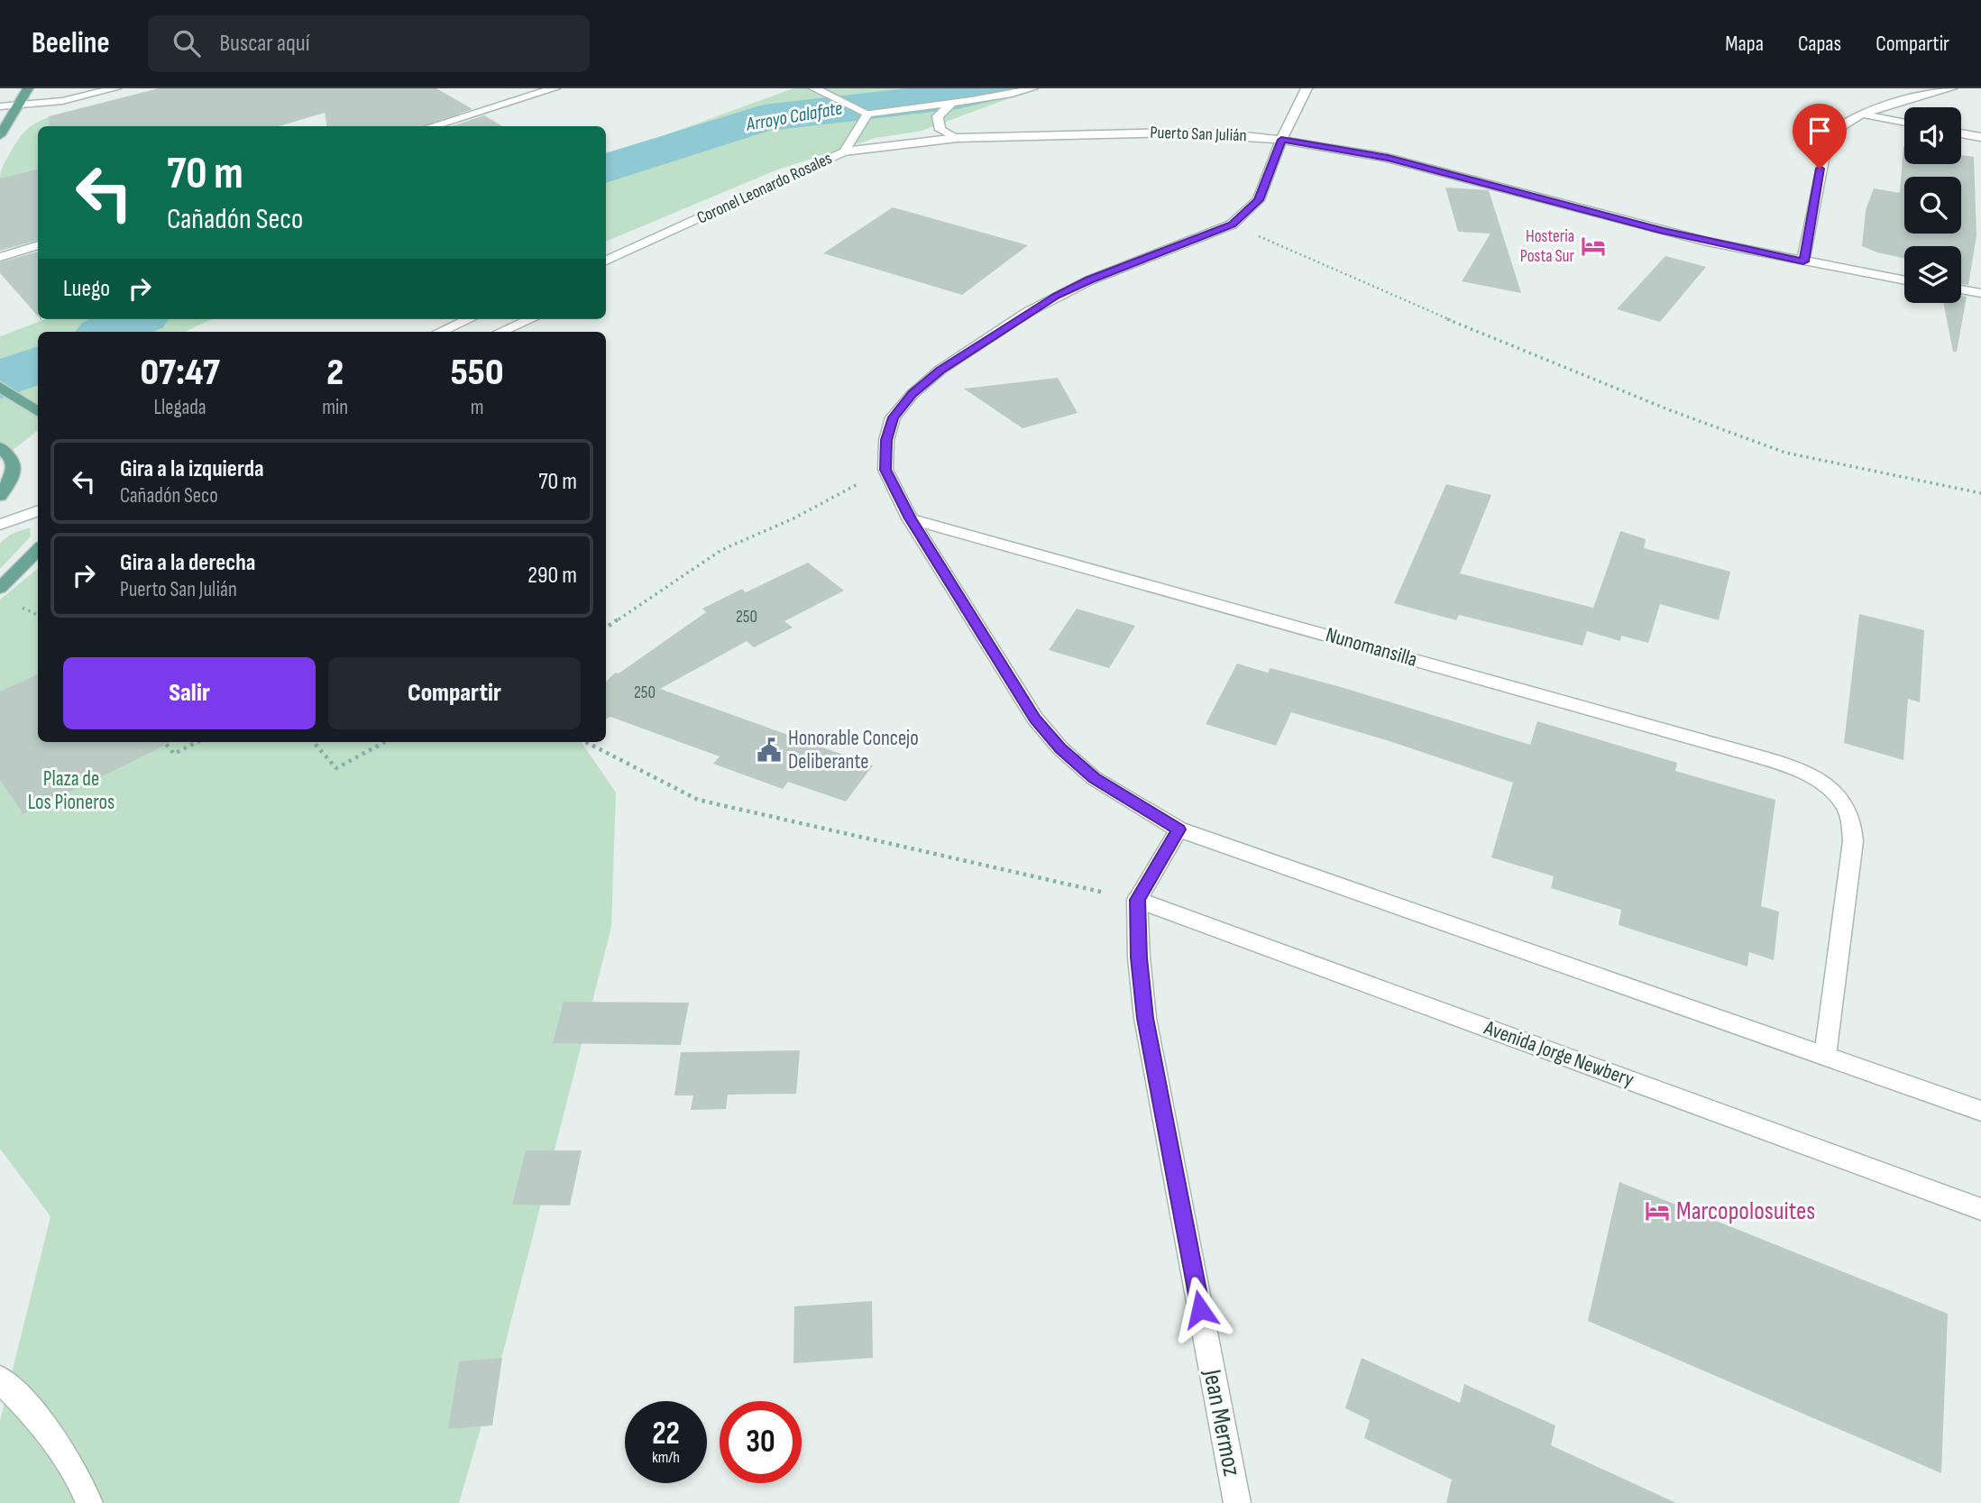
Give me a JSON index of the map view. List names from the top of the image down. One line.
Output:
{"streets":{"street":["Puerto San Julián","Coronel Leonardo Rosales","Nunomansilla","Avenida Jorge Newbery","Jean Mermoz"]},"crossings":[["Puerto San Julián","Coronel Leonardo Rosales"],["Avenida Jorge Newbery","Jean Mermoz"]],"water":["Arroyo Calafate"],"parks":["Plaza de Los Pioneros"],"places":{"hotel":["Hosteria Posta Sur","Marcopolosuites"],"public building":["Honorable Concejo Deliberante"]},"house_numbers":["250","250"],"page":{"header":"Beeline","search":"Buscar aquí","nav":["Mapa","Capas","Compartir"],"turn":["70 m","Cañadón Seco"],"then":"Luego","eta":["07:47","Llegada","2","min","550","m"],"list":[{"name":"Gira a la izquierda","note":"Cañadón Seco","value":"70 m"},{"name":"Gira a la derecha","note":"Puerto San Julián","value":"290 m"}],"buttons":["Salir","Compartir"],"speed":"22 km/h","limit":"30"}}
